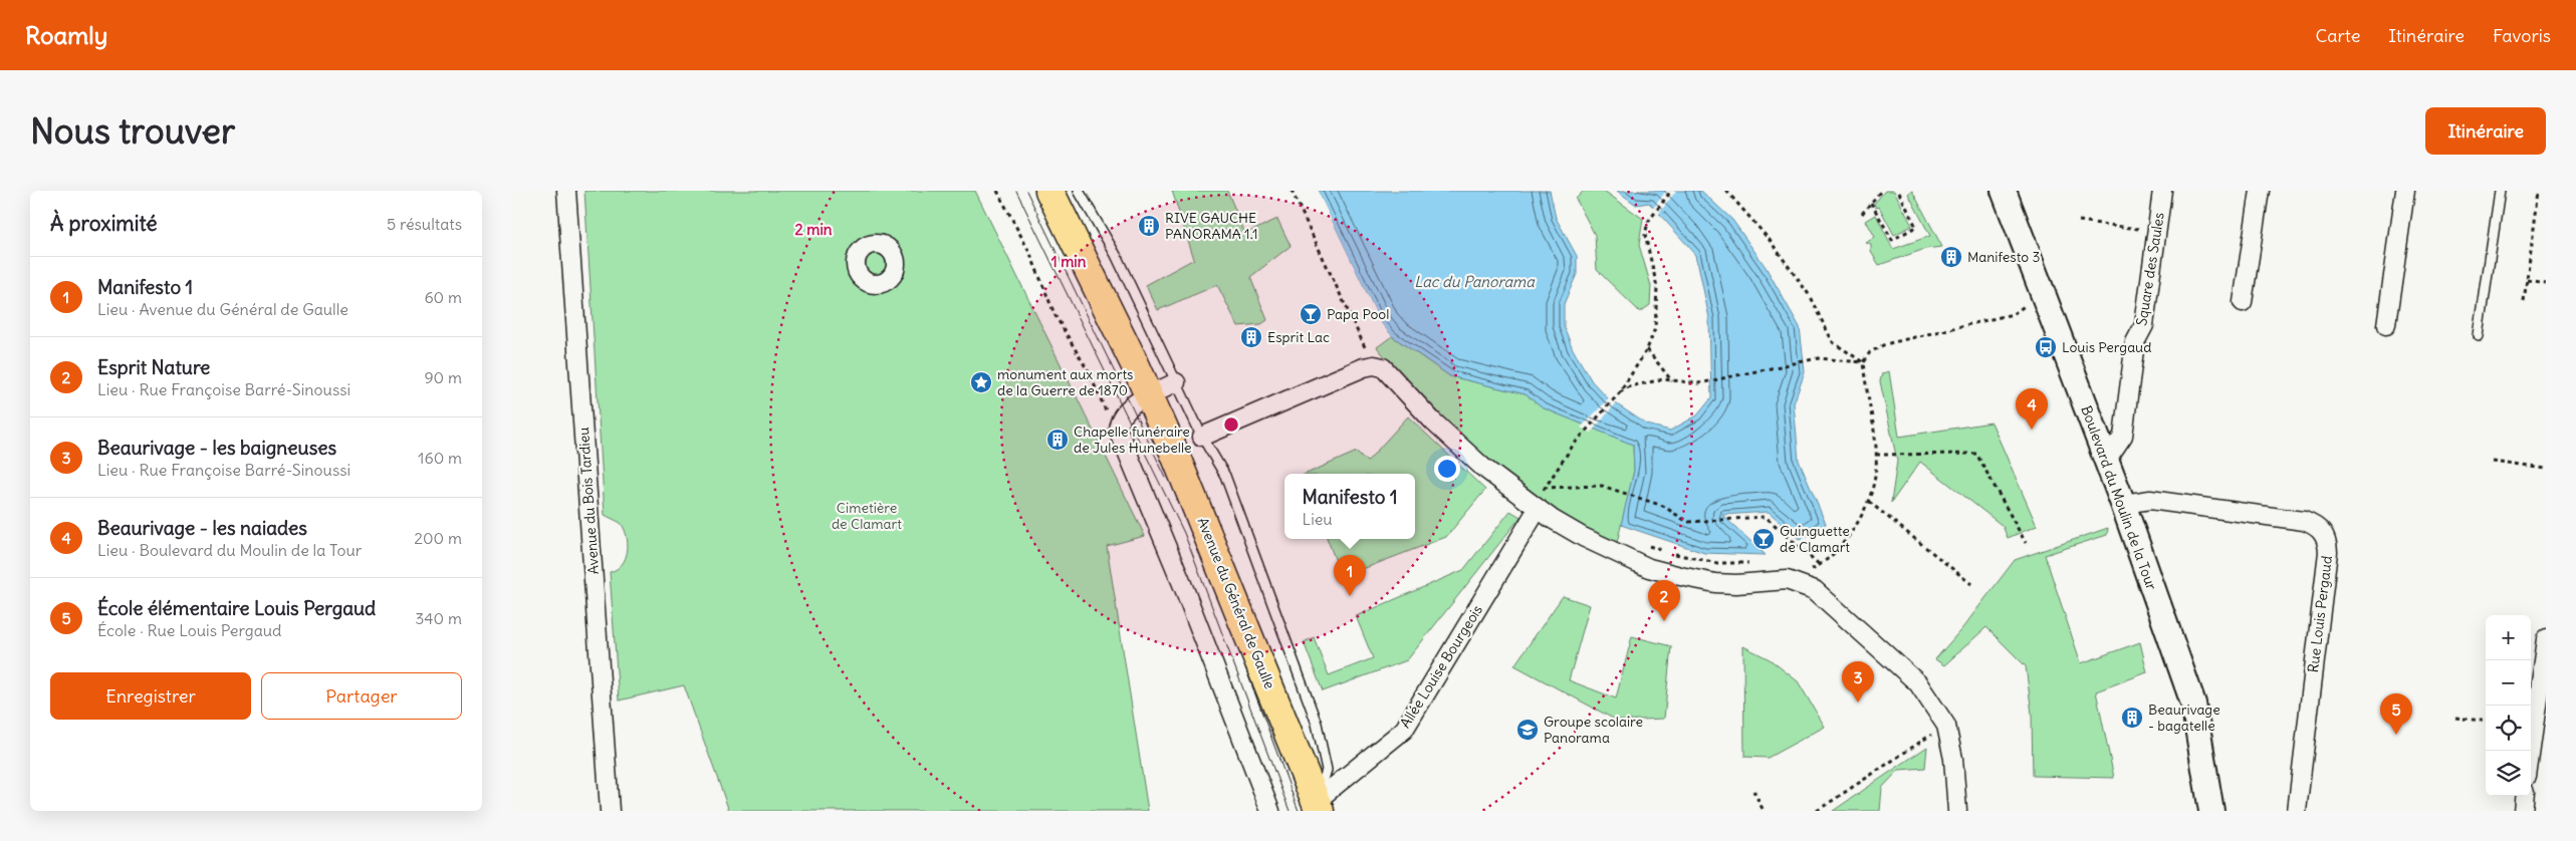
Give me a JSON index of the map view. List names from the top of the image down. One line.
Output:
{"streets":{"main road":["Avenue du Général de Gaulle"],"street":["Square des Saules","Boulevard du Moulin de la Tour","Avenue du Bois Tardieu","Rue Louis Pergaud","Allée Louise Bourgeois"]},"crossings":[["Square des Saules","Boulevard du Moulin de la Tour"],["Boulevard du Moulin de la Tour","Rue Louis Pergaud"],["Avenue du Général de Gaulle","Allée Louise Bourgeois"]],"water":["Lac du Panorama"],"parks":["Cimetière de Clamart"],"places":{"building":["RIVE GAUCHE PANORAMA 1.1","Manifesto 3","Esprit Lac","Chapelle funéraire de Jules Hunebelle","Beaurivage - bagatelle"],"bar":["Papa Pool","Guinguette de Clamart"],"bus stop":["Louis Pergaud"],"place":["monument aux morts de la Guerre de 1870"],"school or university":["Groupe scolaire Panorama"]},"page":{"header":"Roamly","nav":["Carte","Itinéraire","Favoris"],"buttons":["Itinéraire",["Enregistrer","Partager"]],"title":"Nous trouver","heading":["À proximité","5 résultats"],"list":[{"mark":"1","name":"Manifesto 1","note":"Lieu · Avenue du Général de Gaulle","value":"60 m"},{"mark":"2","name":"Esprit Nature","note":"Lieu · Rue Françoise Barré-Sinoussi","value":"90 m"},{"mark":"3","name":"Beaurivage - les baigneuses","note":"Lieu · Rue Françoise Barré-Sinoussi","value":"160 m"},{"mark":"4","name":"Beaurivage - les naiades","note":"Lieu · Boulevard du Moulin de la Tour","value":"200 m"},{"mark":"5","name":"École élémentaire Louis Pergaud","note":"École · Rue Louis Pergaud","value":"340 m"}],"pins":["4","1","2","3","5"],"popup":["Manifesto 1","Lieu"],"map_buttons":["+","−"]},"rings":["2 min","1 min"]}
